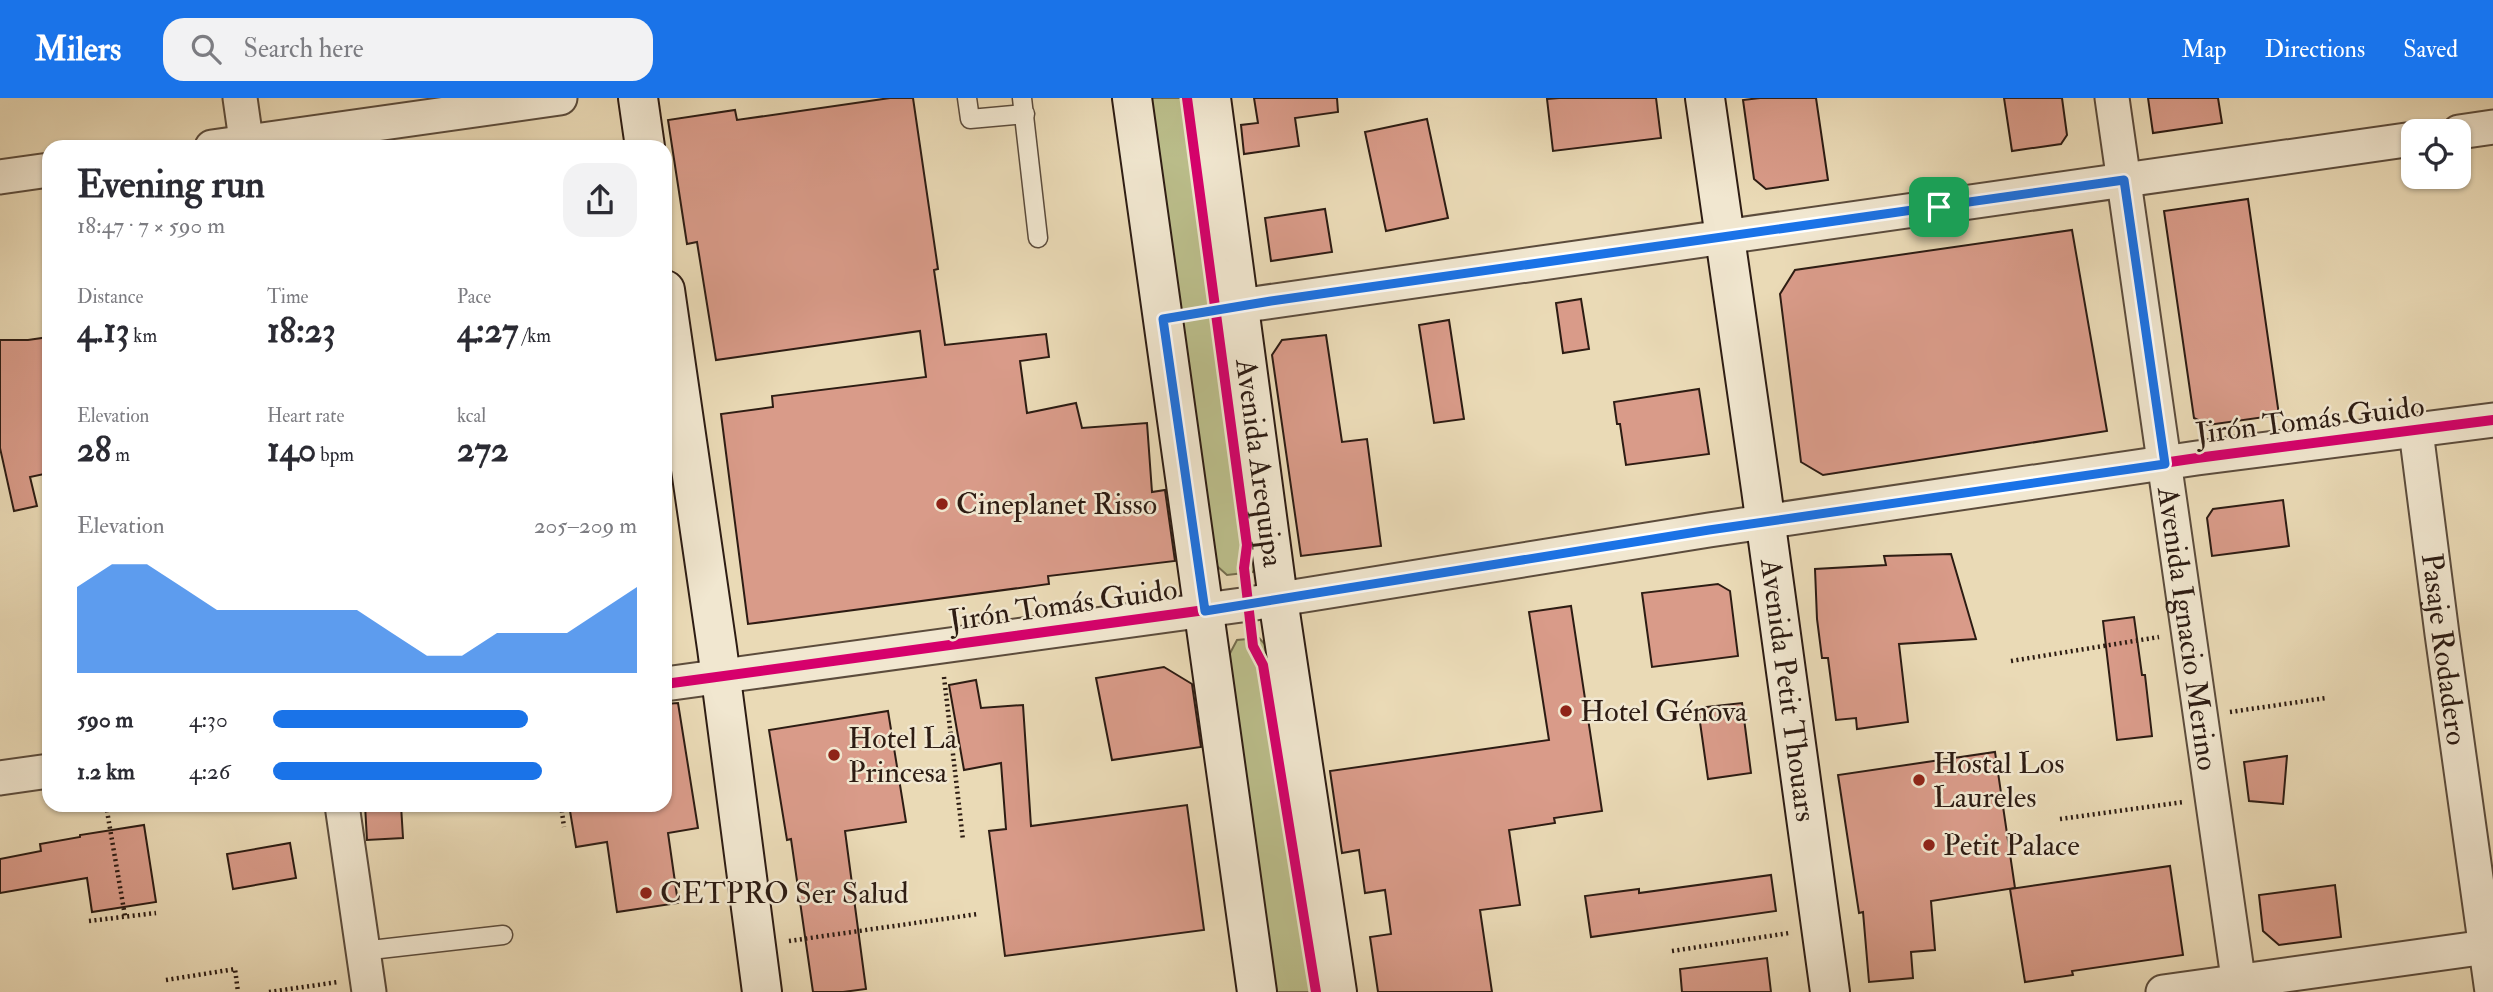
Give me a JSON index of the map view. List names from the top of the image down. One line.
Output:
{"streets":{"main road":["Avenida Arequipa","Avenida Petit Thouars"],"street":["Jirón Tomás Guido","Avenida Ignacio Merino","Pasaje Rodadero"]},"crossings":[["Jirón Tomás Guido","Avenida Arequipa"],["Jirón Tomás Guido","Avenida Ignacio Merino"],["Jirón Tomás Guido","Pasaje Rodadero"],["Jirón Tomás Guido","Avenida Petit Thouars"]],"places":["Cineplanet Risso","Hotel Génova","Hotel La Princesa","Hostal Los Laureles","Petit Palace","CETPRO Ser Salud"],"page":{"header":"Milers","search":"Search here","nav":["Map","Directions","Saved"],"heading":["Evening run","18:47 · 7 × 590 m"],"stats":[["Distance","4.13 km"],["Time","18:23"],["Pace","4:27 /km"],["Elevation","28 m"],["Heart rate","140 bpm"],["kcal","272"]],"chart":["Elevation","205–209 m"],"list":[{"name":"590 m","note":"4:30"},{"name":"1.2 km","note":"4:26"}]}}
